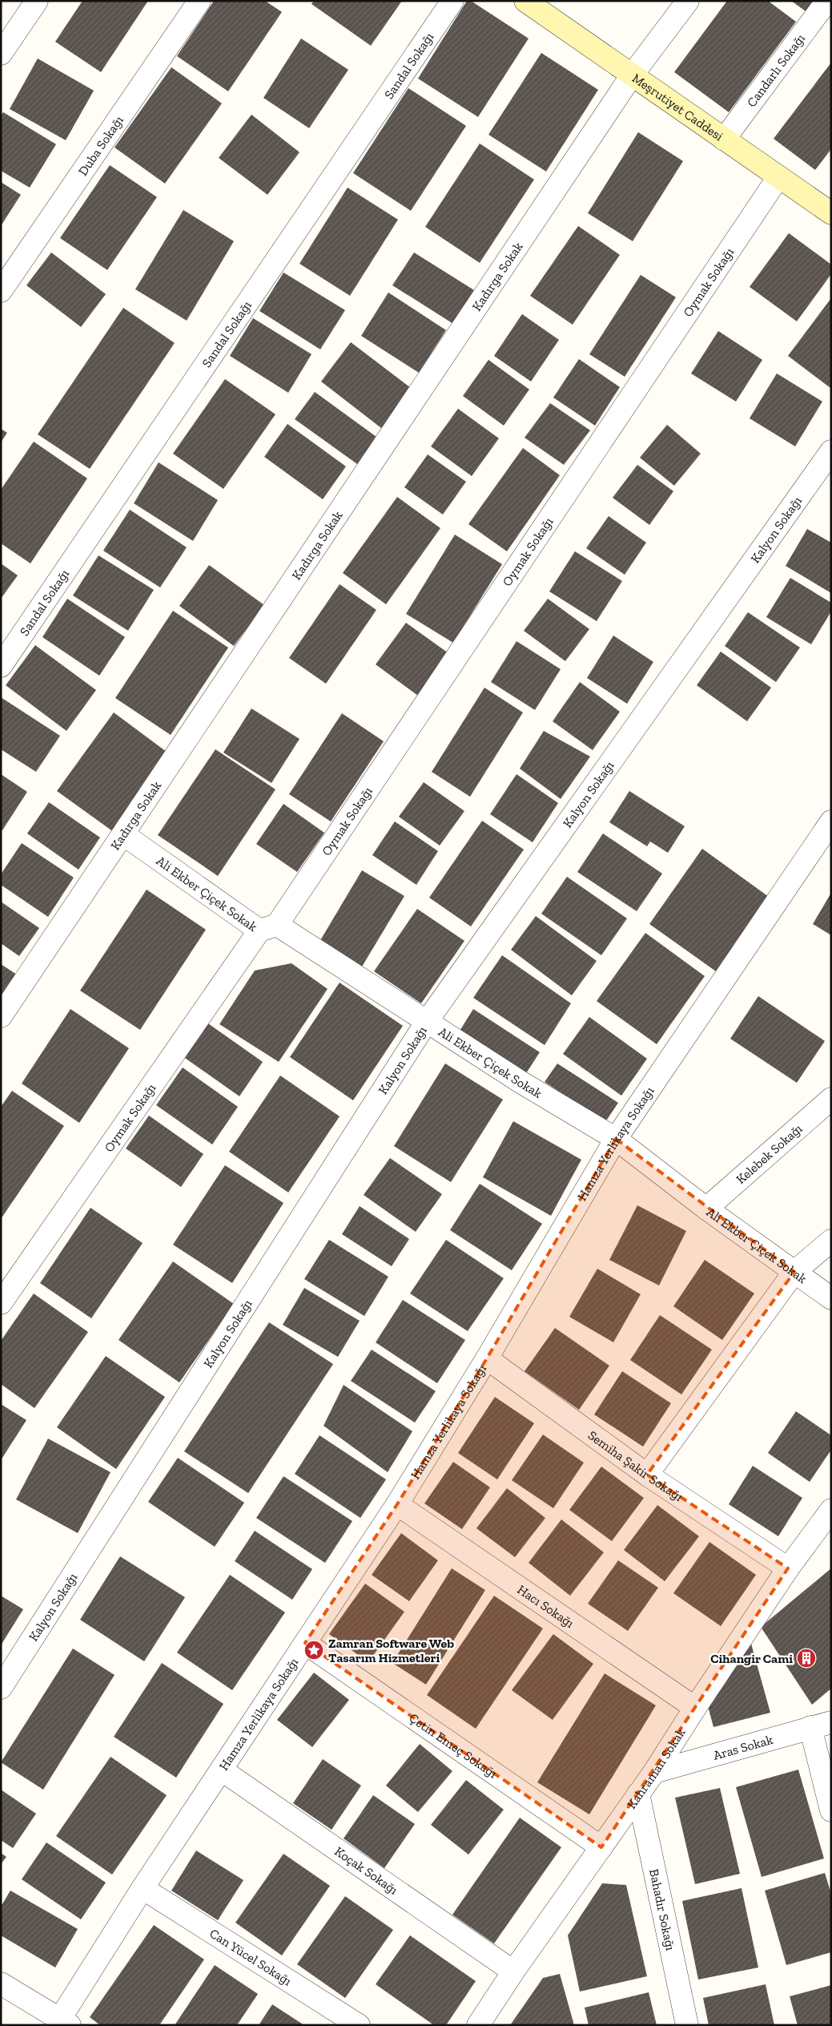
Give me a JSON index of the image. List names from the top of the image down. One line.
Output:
{"streets":{"main road":["Meşrutiyet Caddesi"],"street":["Sandal Sokağı","Candarlı Sokağı","Duba Sokağı","Kadırga Sokak","Oymak Sokağı","Kalyon Sokağı","Ali Ekber Çiçek Sokak","Hamza Yerlikaya Sokağı","Kelebek Sokağı","Semiha Şakir Sokağı","Hacı Sokağı","Çetin Emeç Sokağı","Aras Sokak","Kahraman Sokak","Koçak Sokağı","Bahadır Sokağı","Can Yücel Sokağı"]},"crossings":[["Candarlı Sokağı","Meşrutiyet Caddesi"],["Meşrutiyet Caddesi","Kadırga Sokak"],["Meşrutiyet Caddesi","Oymak Sokağı"],["Kadırga Sokak","Ali Ekber Çiçek Sokak"],["Oymak Sokağı","Ali Ekber Çiçek Sokak"],["Kalyon Sokağı","Ali Ekber Çiçek Sokak"],["Ali Ekber Çiçek Sokak","Hamza Yerlikaya Sokağı"],["Ali Ekber Çiçek Sokak","Kelebek Sokağı"],["Hamza Yerlikaya Sokağı","Semiha Şakir Sokağı"],["Hamza Yerlikaya Sokağı","Hacı Sokağı"],["Hamza Yerlikaya Sokağı","Çetin Emeç Sokağı"],["Hamza Yerlikaya Sokağı","Koçak Sokağı"],["Hamza Yerlikaya Sokağı","Can Yücel Sokağı"],["Semiha Şakir Sokağı","Kahraman Sokak"],["Hacı Sokağı","Kahraman Sokak"],["Çetin Emeç Sokağı","Kahraman Sokak"],["Aras Sokak","Kahraman Sokak"],["Kahraman Sokak","Koçak Sokağı"],["Kahraman Sokak","Bahadır Sokağı"]],"places":{"place":["Zamran Software Web Tasarım Hizmetleri"],"building":["Cihangir Cami"]}}
